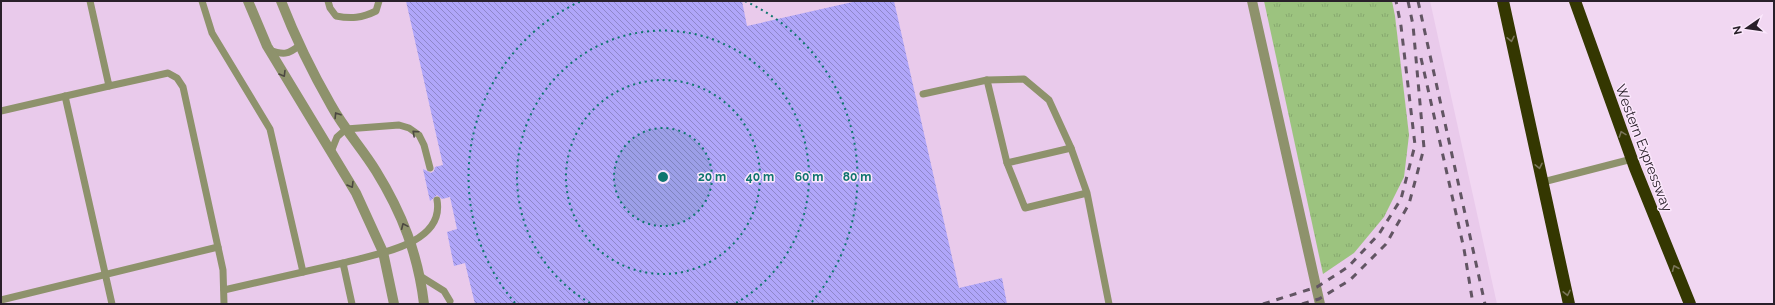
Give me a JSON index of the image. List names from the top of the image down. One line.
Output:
{"streets":{"highway":["Western Expressway"]},"north":"left","rings":["20 m","40 m","60 m","80 m"]}
